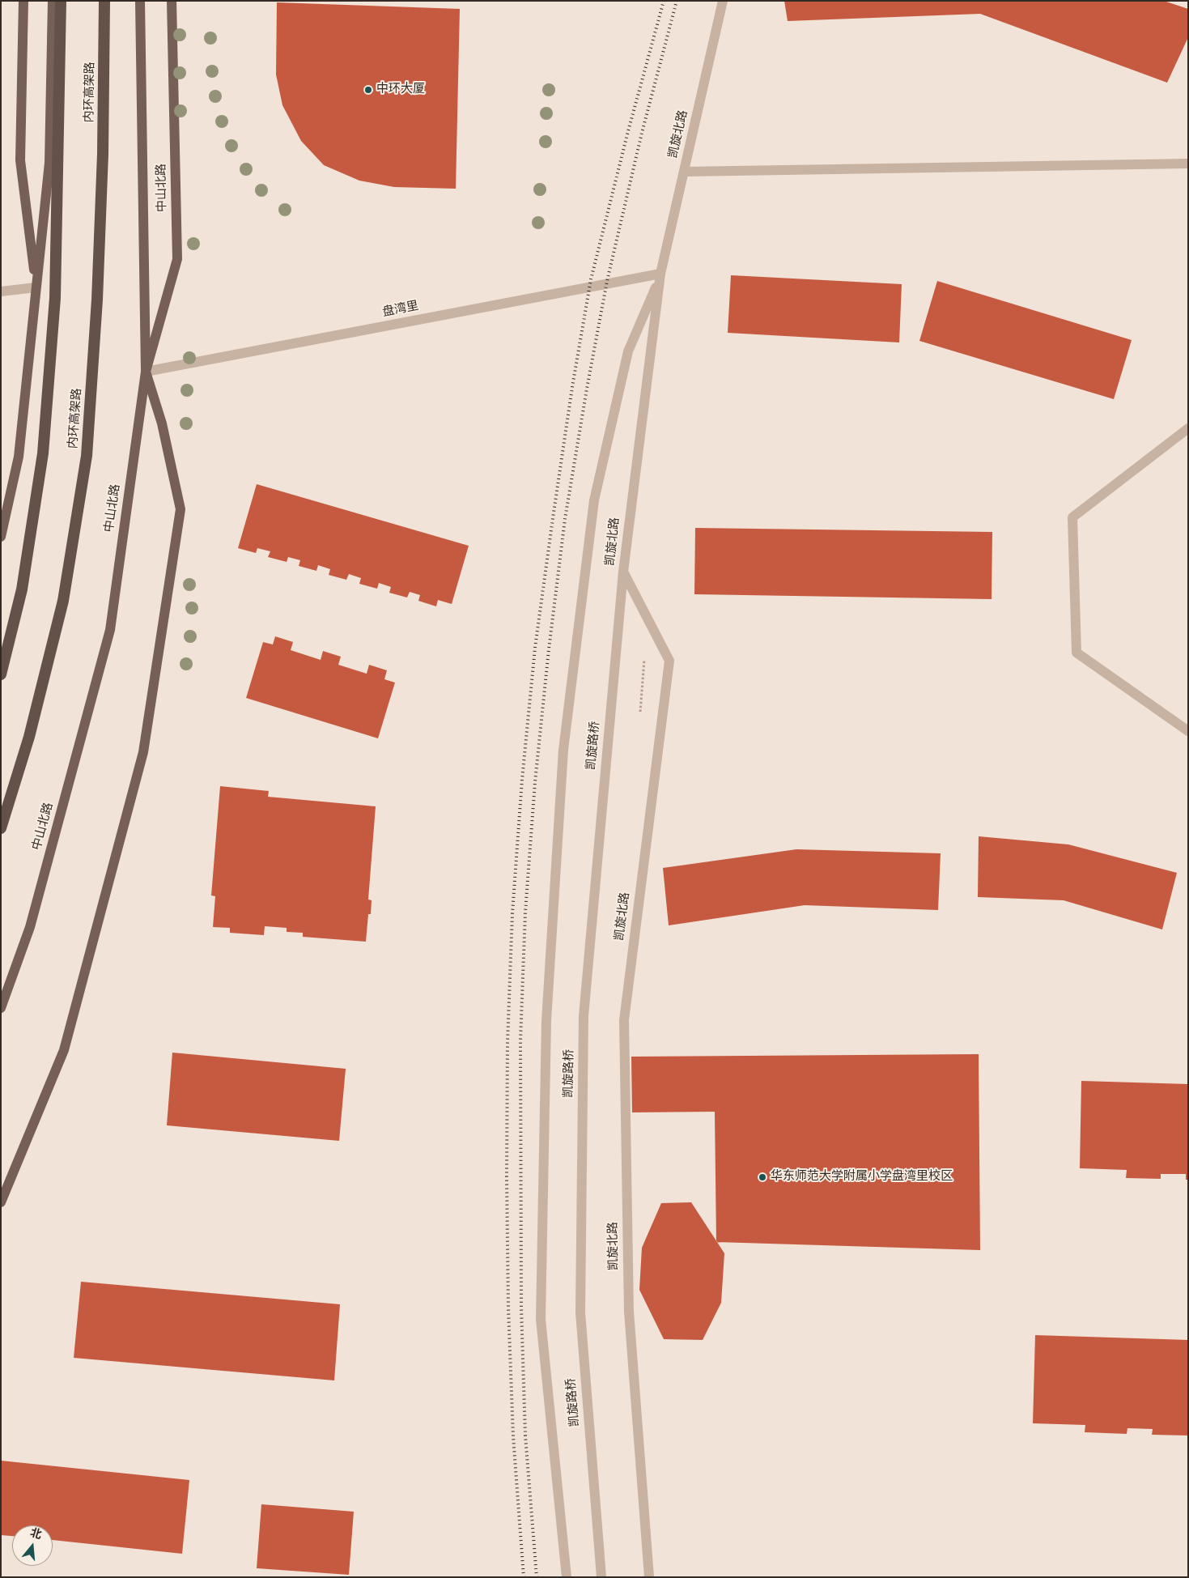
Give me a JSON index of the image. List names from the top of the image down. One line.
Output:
{"streets":{"highway":["内环高架路"],"main road":["中山北路"],"street":["凯旋北路","盘湾里","凯旋路桥"]},"crossings":[["凯旋北路","盘湾里"],["凯旋北路","凯旋路桥"],["中山北路","盘湾里"]],"places":["中环大厦","华东师范大学附属小学盘湾里校区"],"north":"top"}
